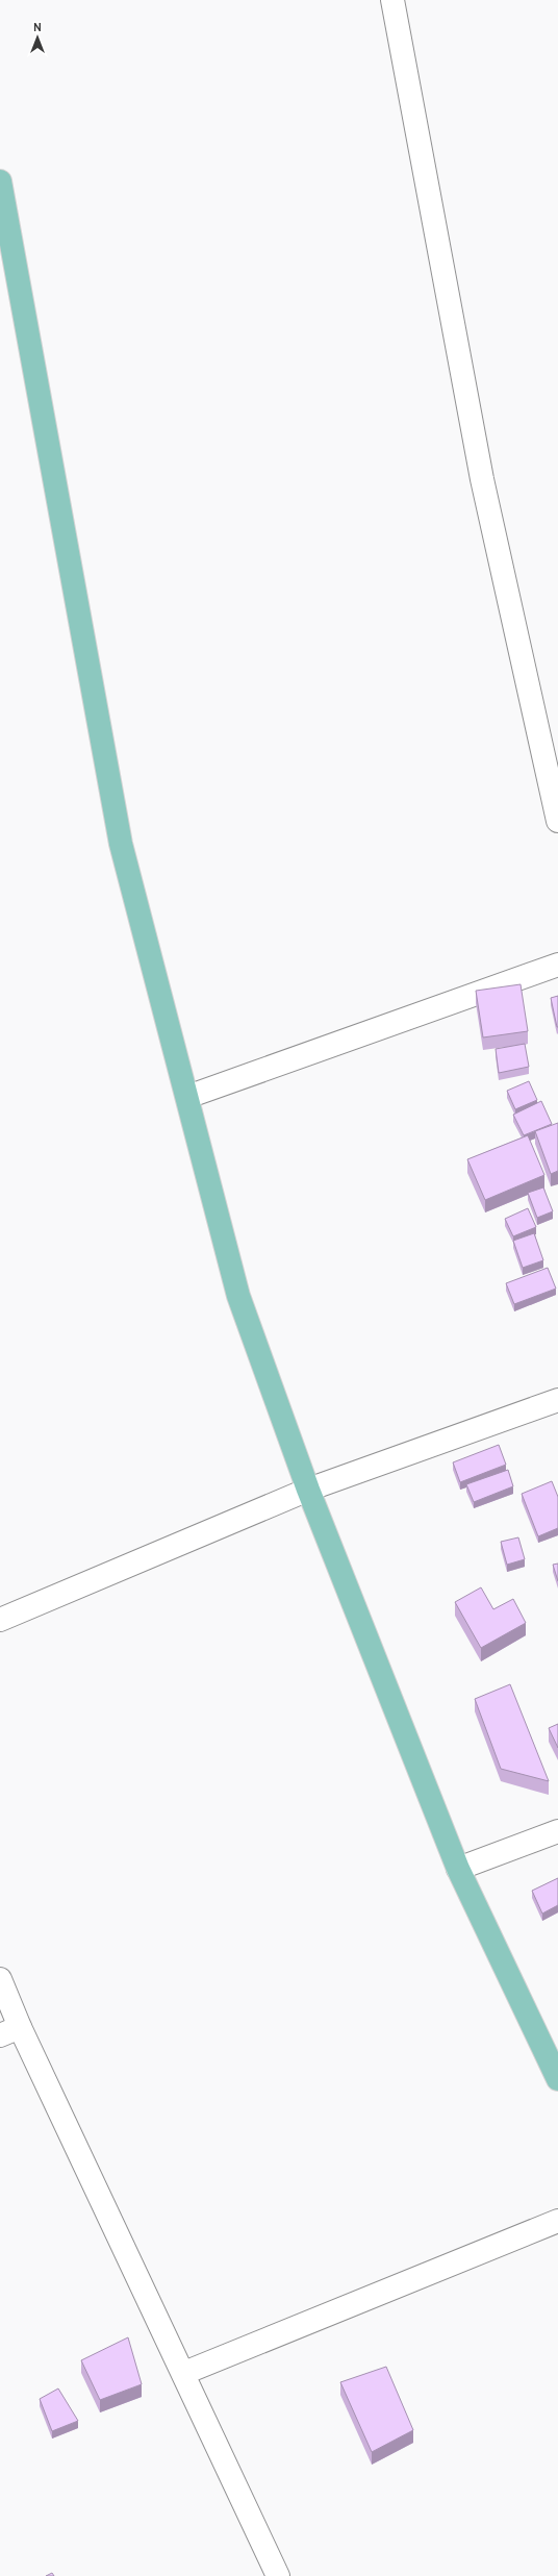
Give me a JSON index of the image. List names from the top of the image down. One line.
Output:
{"north":"top"}
